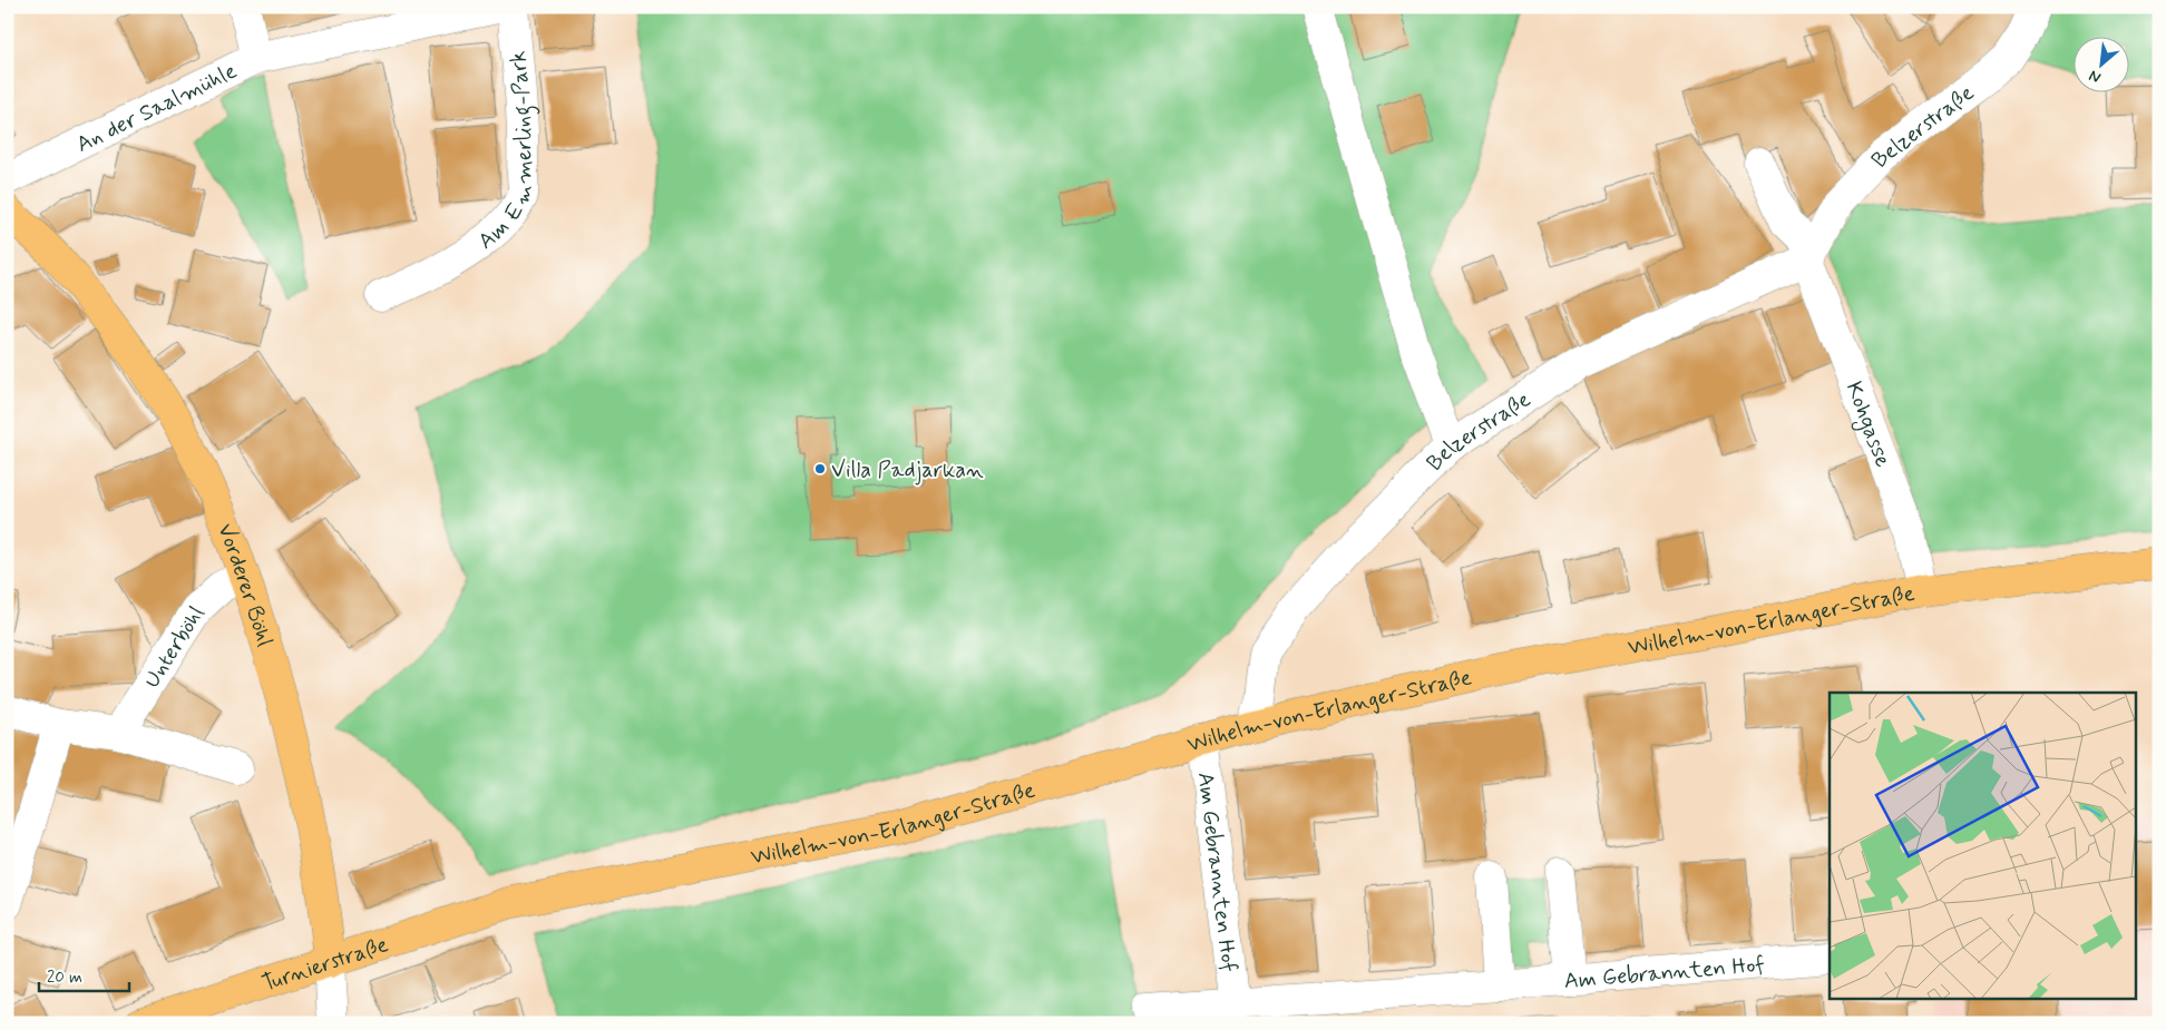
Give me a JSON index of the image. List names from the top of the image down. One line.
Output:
{"streets":{"main road":["Vorderer Böhl","Wilhelm-von-Erlanger-Straße","Turnierstraße"],"street":["An der Saalmühle","Belzerstraße","Am Emmerling-Park","Kohgasse","Unterböhl","Am Gebrannten Hof"]},"crossings":[["Belzerstraße","Kohgasse"],["Belzerstraße","Wilhelm-von-Erlanger-Straße"],["Kohgasse","Wilhelm-von-Erlanger-Straße"],["Vorderer Böhl","Unterböhl"],["Vorderer Böhl","Turnierstraße"],["Wilhelm-von-Erlanger-Straße","Am Gebrannten Hof"],["Wilhelm-von-Erlanger-Straße","Turnierstraße"]],"places":["Villa Padjarkan"],"scale_bar":"20 m","north":"bottom left"}
